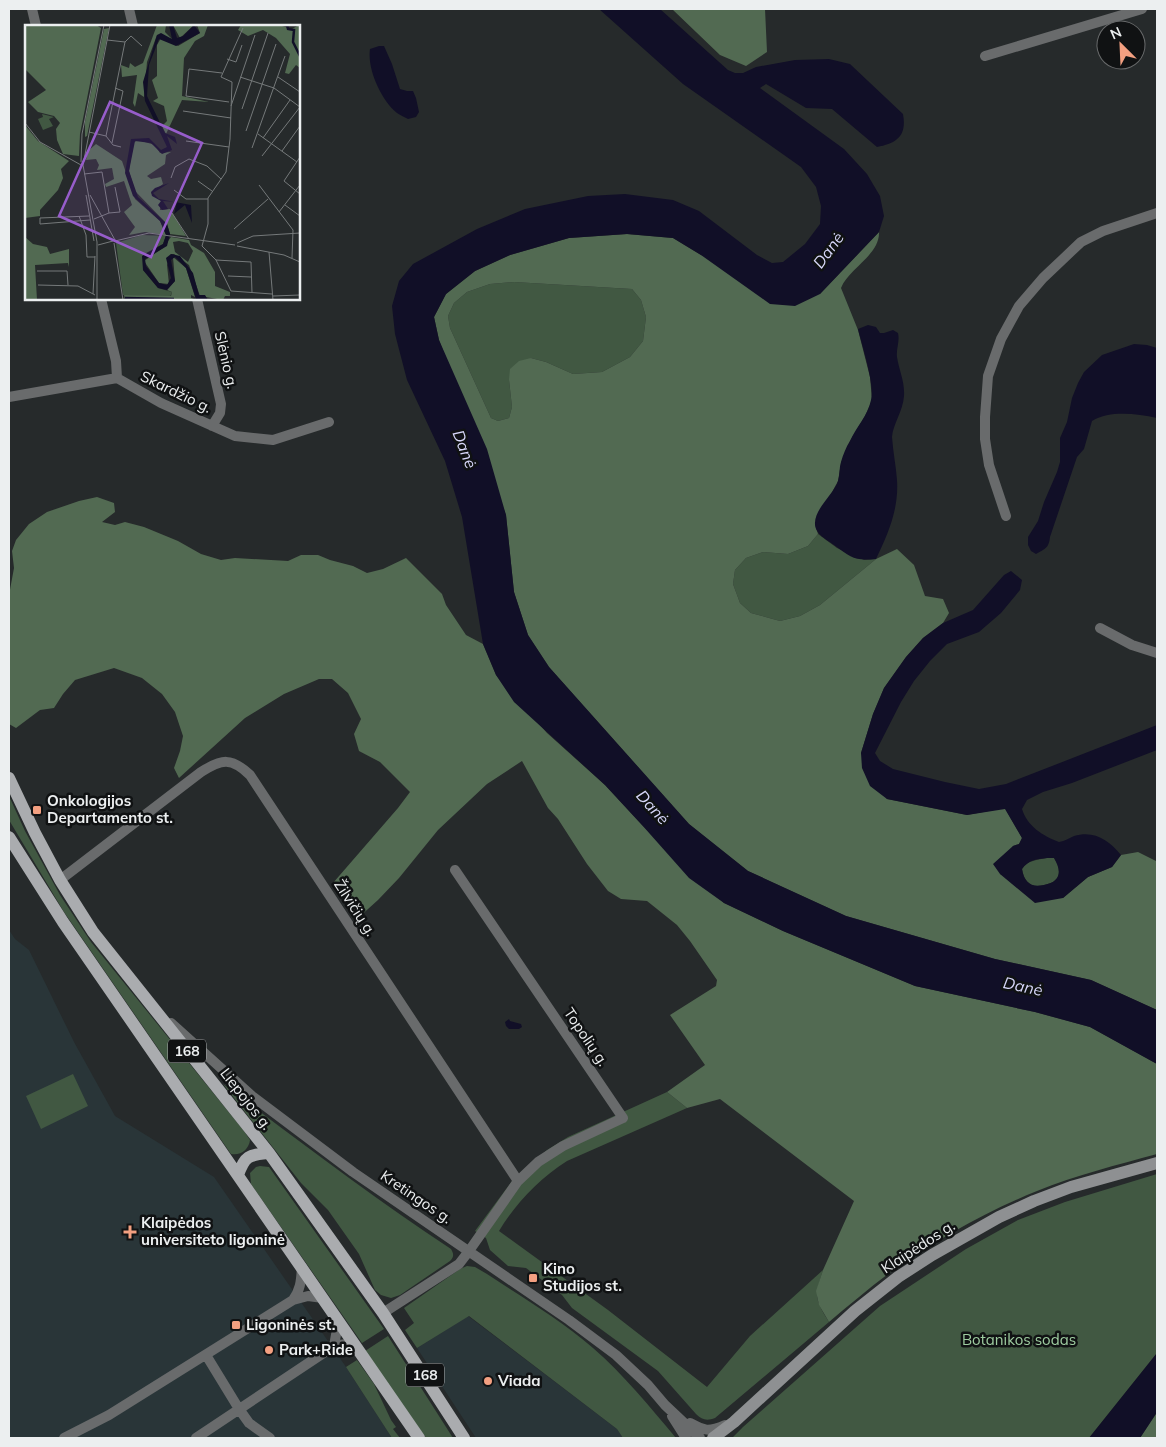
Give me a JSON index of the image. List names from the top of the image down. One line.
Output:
{"streets":{"main road":["168","Liepojos g.","Klaipėdos g."],"street":["Slėnio g.","Skardžio g.","Žilvičių g.","Topolių g.","Kretingos g."]},"crossings":[["Slėnio g.","Skardžio g."],["Žilvičių g.","Topolių g."],["Žilvičių g.","Liepojos g."],["Liepojos g.","Kretingos g."],["Kretingos g.","Klaipėdos g."]],"water":["Danė"],"parks":["Botanikos sodas"],"places":{"transit":["Onkologijos Departamento st.","Kino Studijos st.","Ligoninės st."],"health":["Klaipėdos universiteto ligoninė"],"other":["Park+Ride","Viada"]},"north":"top left"}
